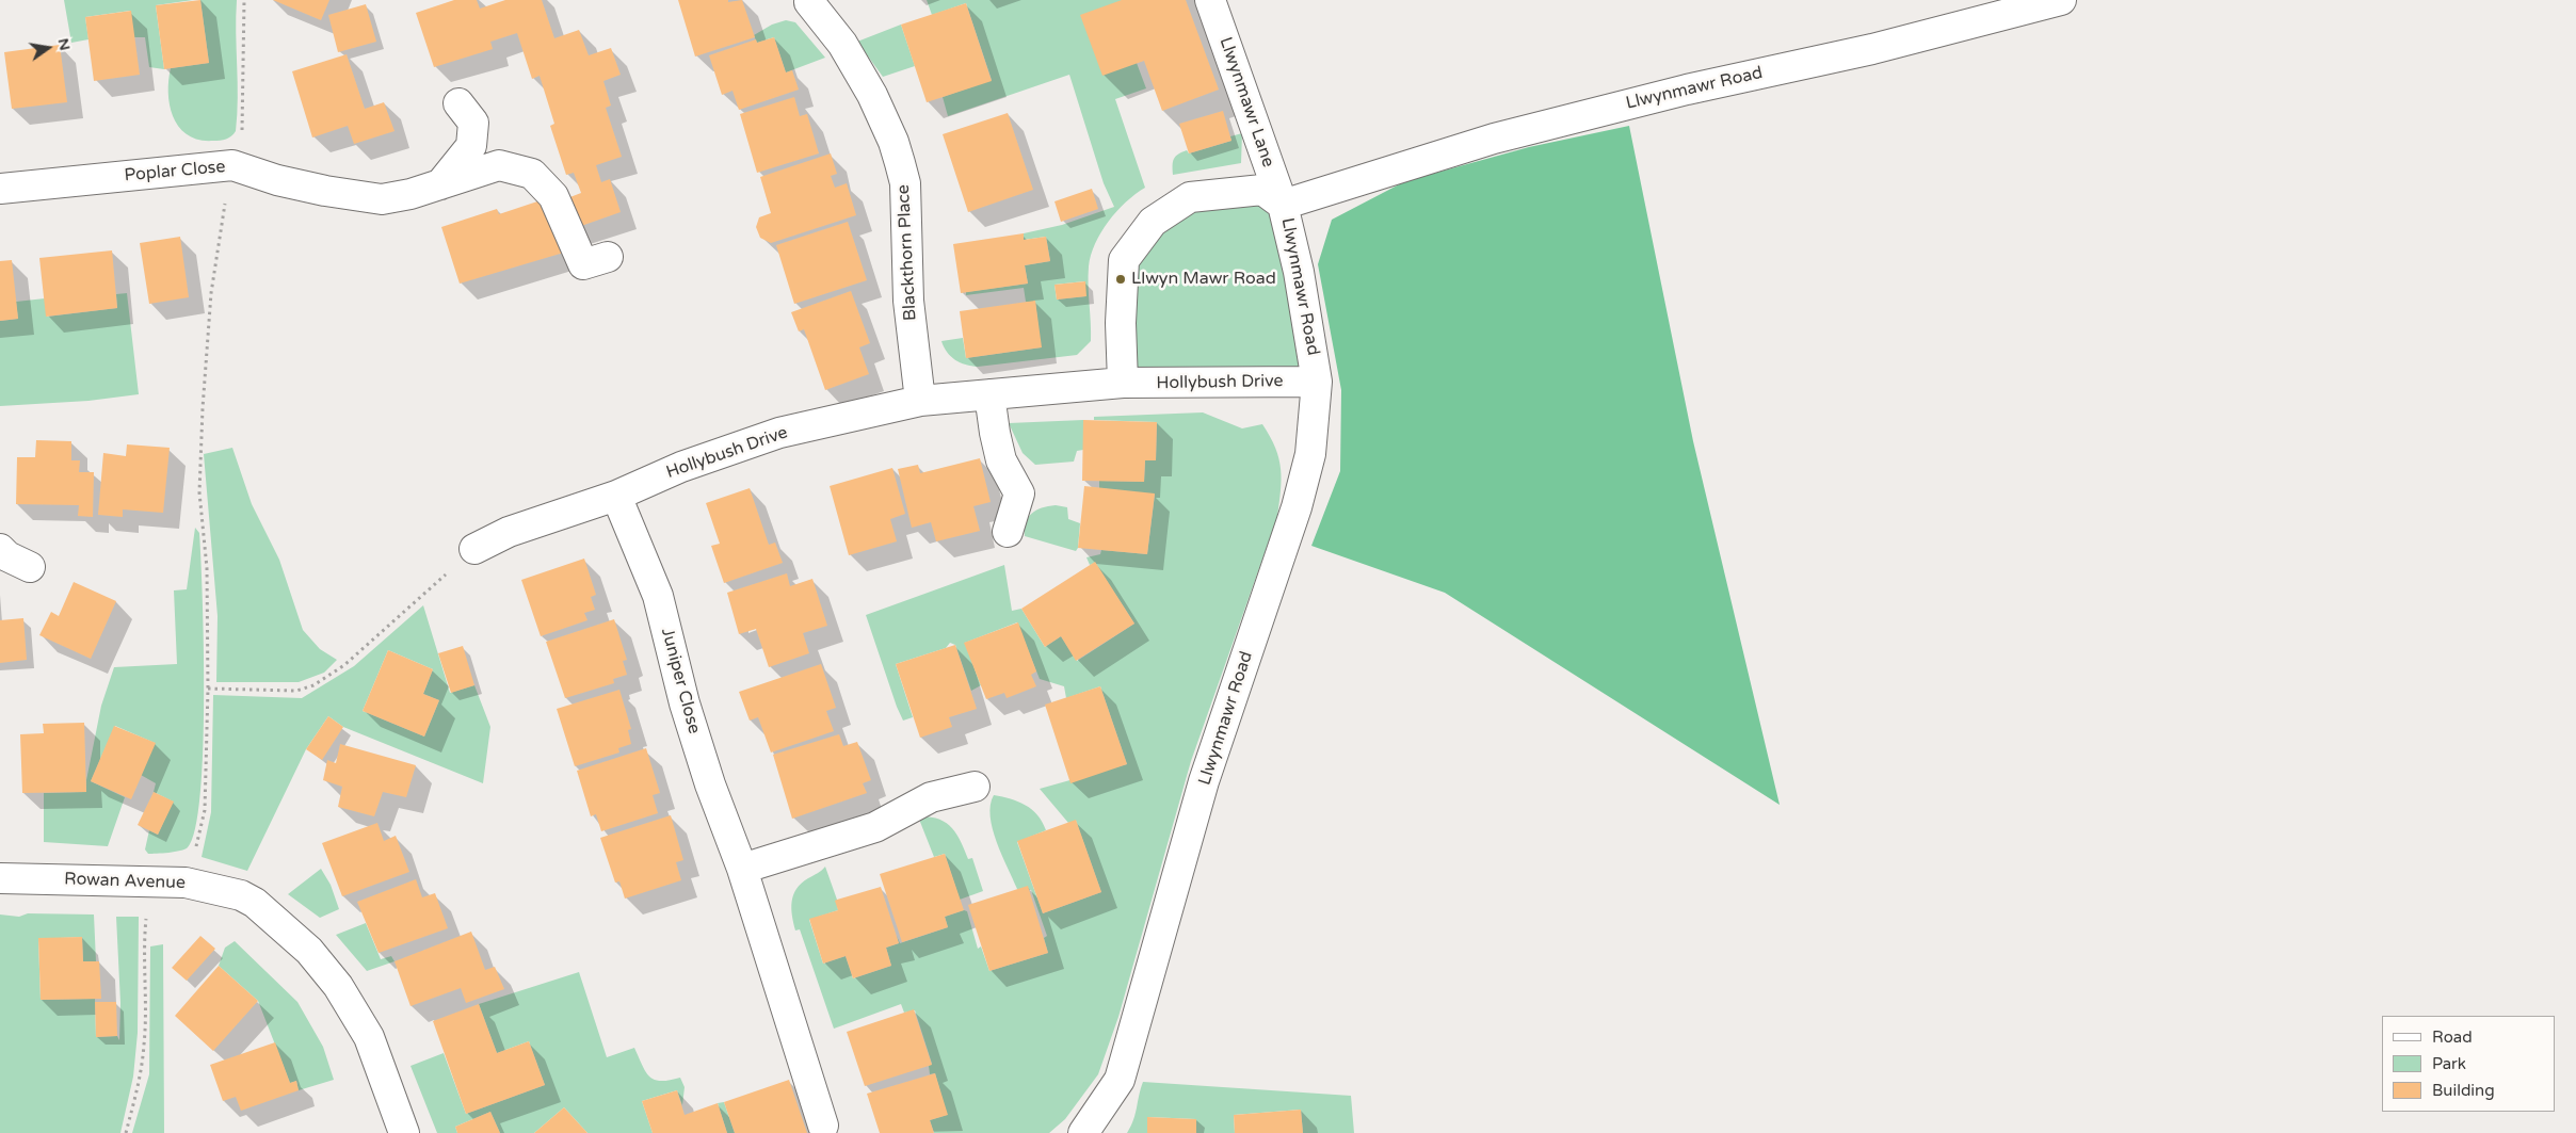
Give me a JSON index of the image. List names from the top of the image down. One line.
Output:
{"streets":{"street":["Llwynmawr Road","Llwynmawr Lane","Poplar Close","Blackthorn Place","Hollybush Drive","Juniper Close","Rowan Avenue"]},"crossings":[["Llwynmawr Road","Llwynmawr Lane"],["Llwynmawr Road","Hollybush Drive"],["Blackthorn Place","Hollybush Drive"],["Hollybush Drive","Juniper Close"]],"places":["Llwyn Mawr Road"],"legend":["Road","Park","Building"],"north":"right"}
